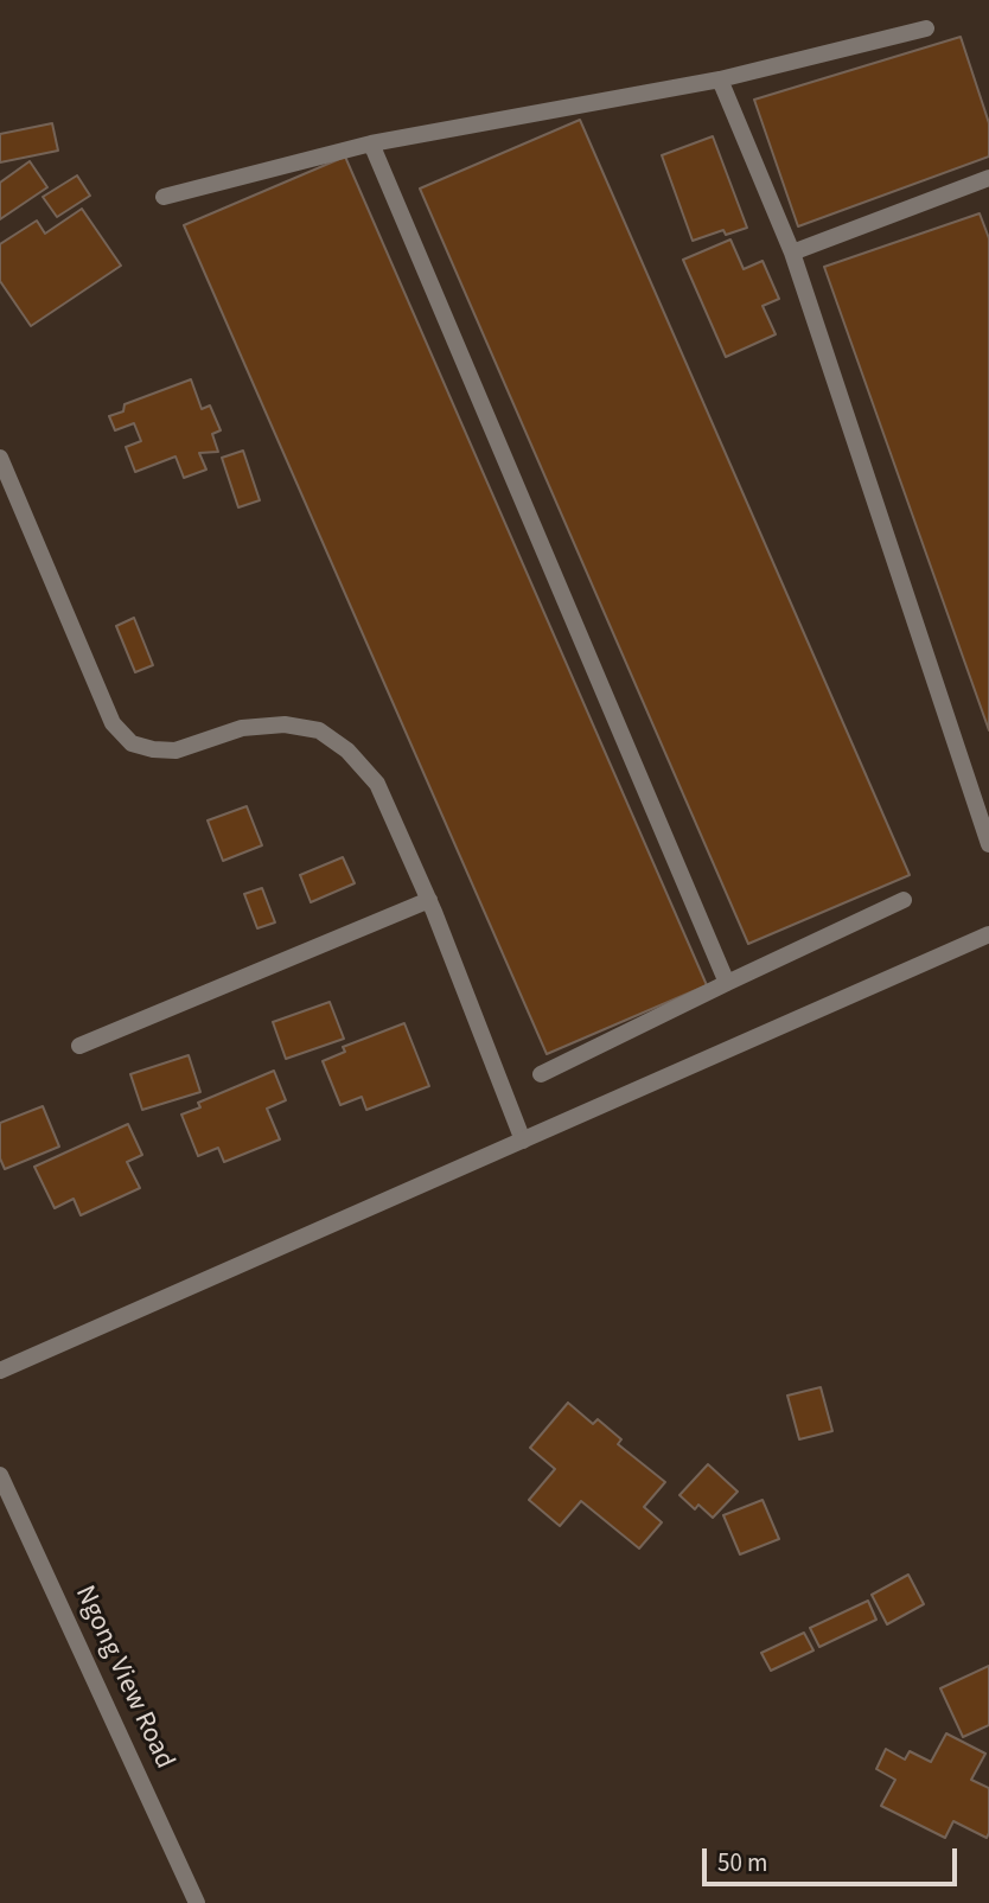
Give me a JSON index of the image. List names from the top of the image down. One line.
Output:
{"streets":{"street":["Ngong View Road"]},"scale_bar":"50 m"}
